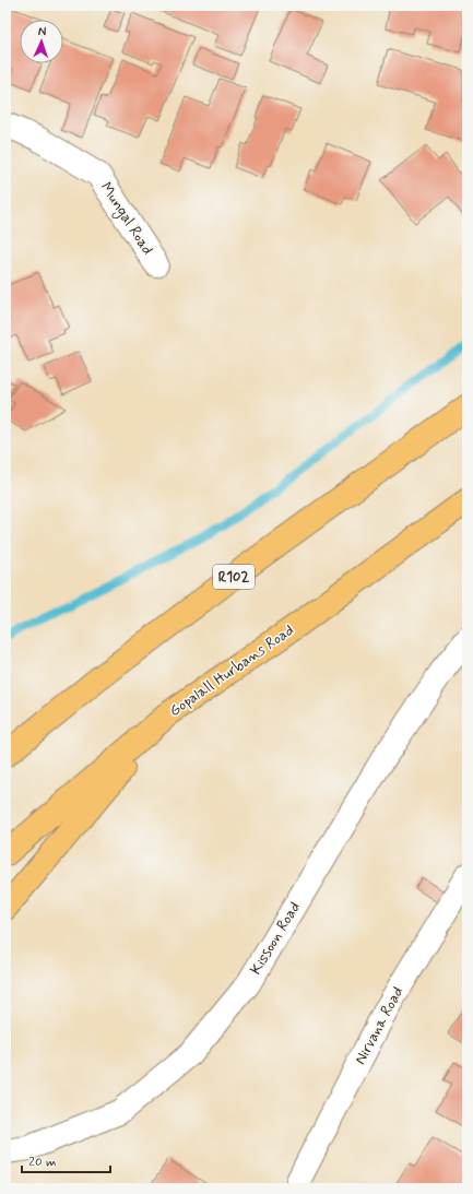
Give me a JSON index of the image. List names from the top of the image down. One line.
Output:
{"streets":{"main road":["R102","Gopalall Hurbans Road"],"street":["Mungal Road","Kissoon Road","Nirvana Road"]},"scale_bar":"20 m","north":"top"}
